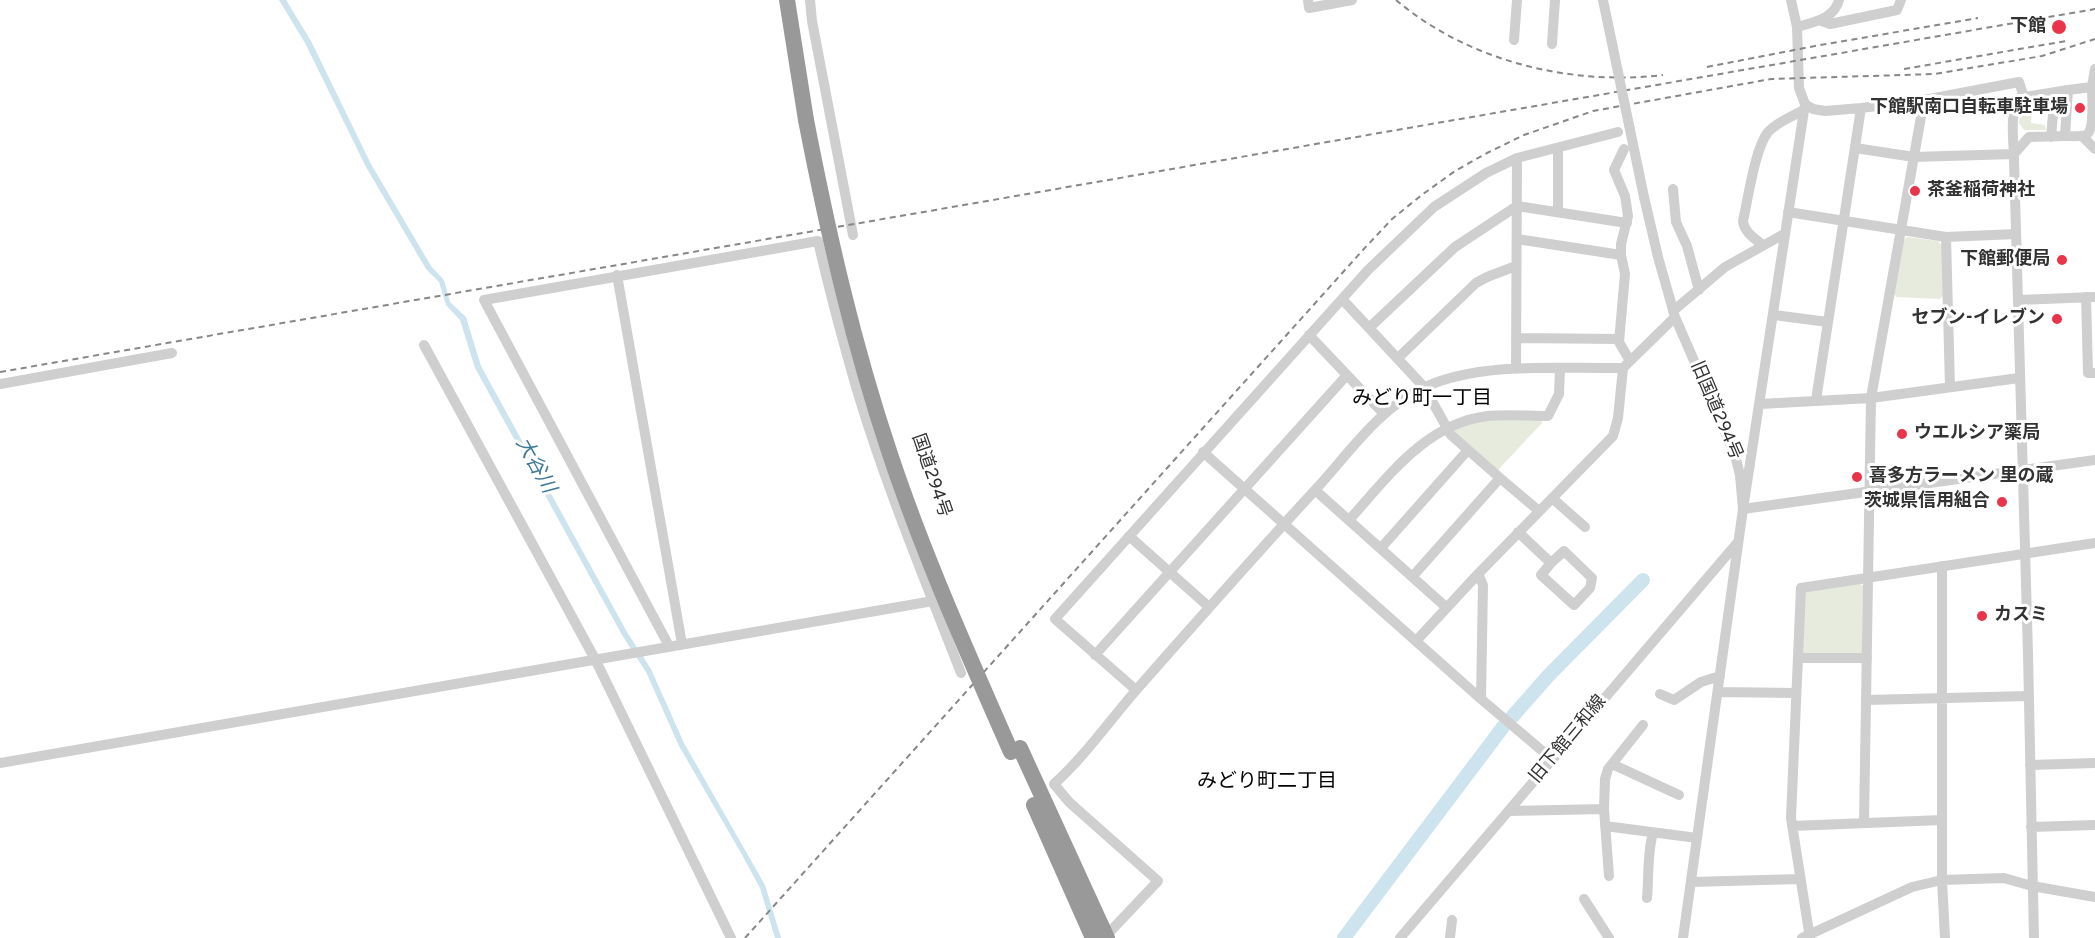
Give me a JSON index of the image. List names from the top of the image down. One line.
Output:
{"streets":{"highway":["国道294号"],"street":["旧国道294号","旧下館三和線"]},"crossings":[["旧国道294号","旧下館三和線"]],"districts":["みどり町一丁目","みどり町二丁目"],"water":["大谷川"],"places":["下館","下館駅南口自転車駐車場","茶釜稲荷神社","下館郵便局","セブン-イレブン","ウエルシア薬局","喜多方ラーメン 里の蔵","茨城県信用組合","カスミ"]}
